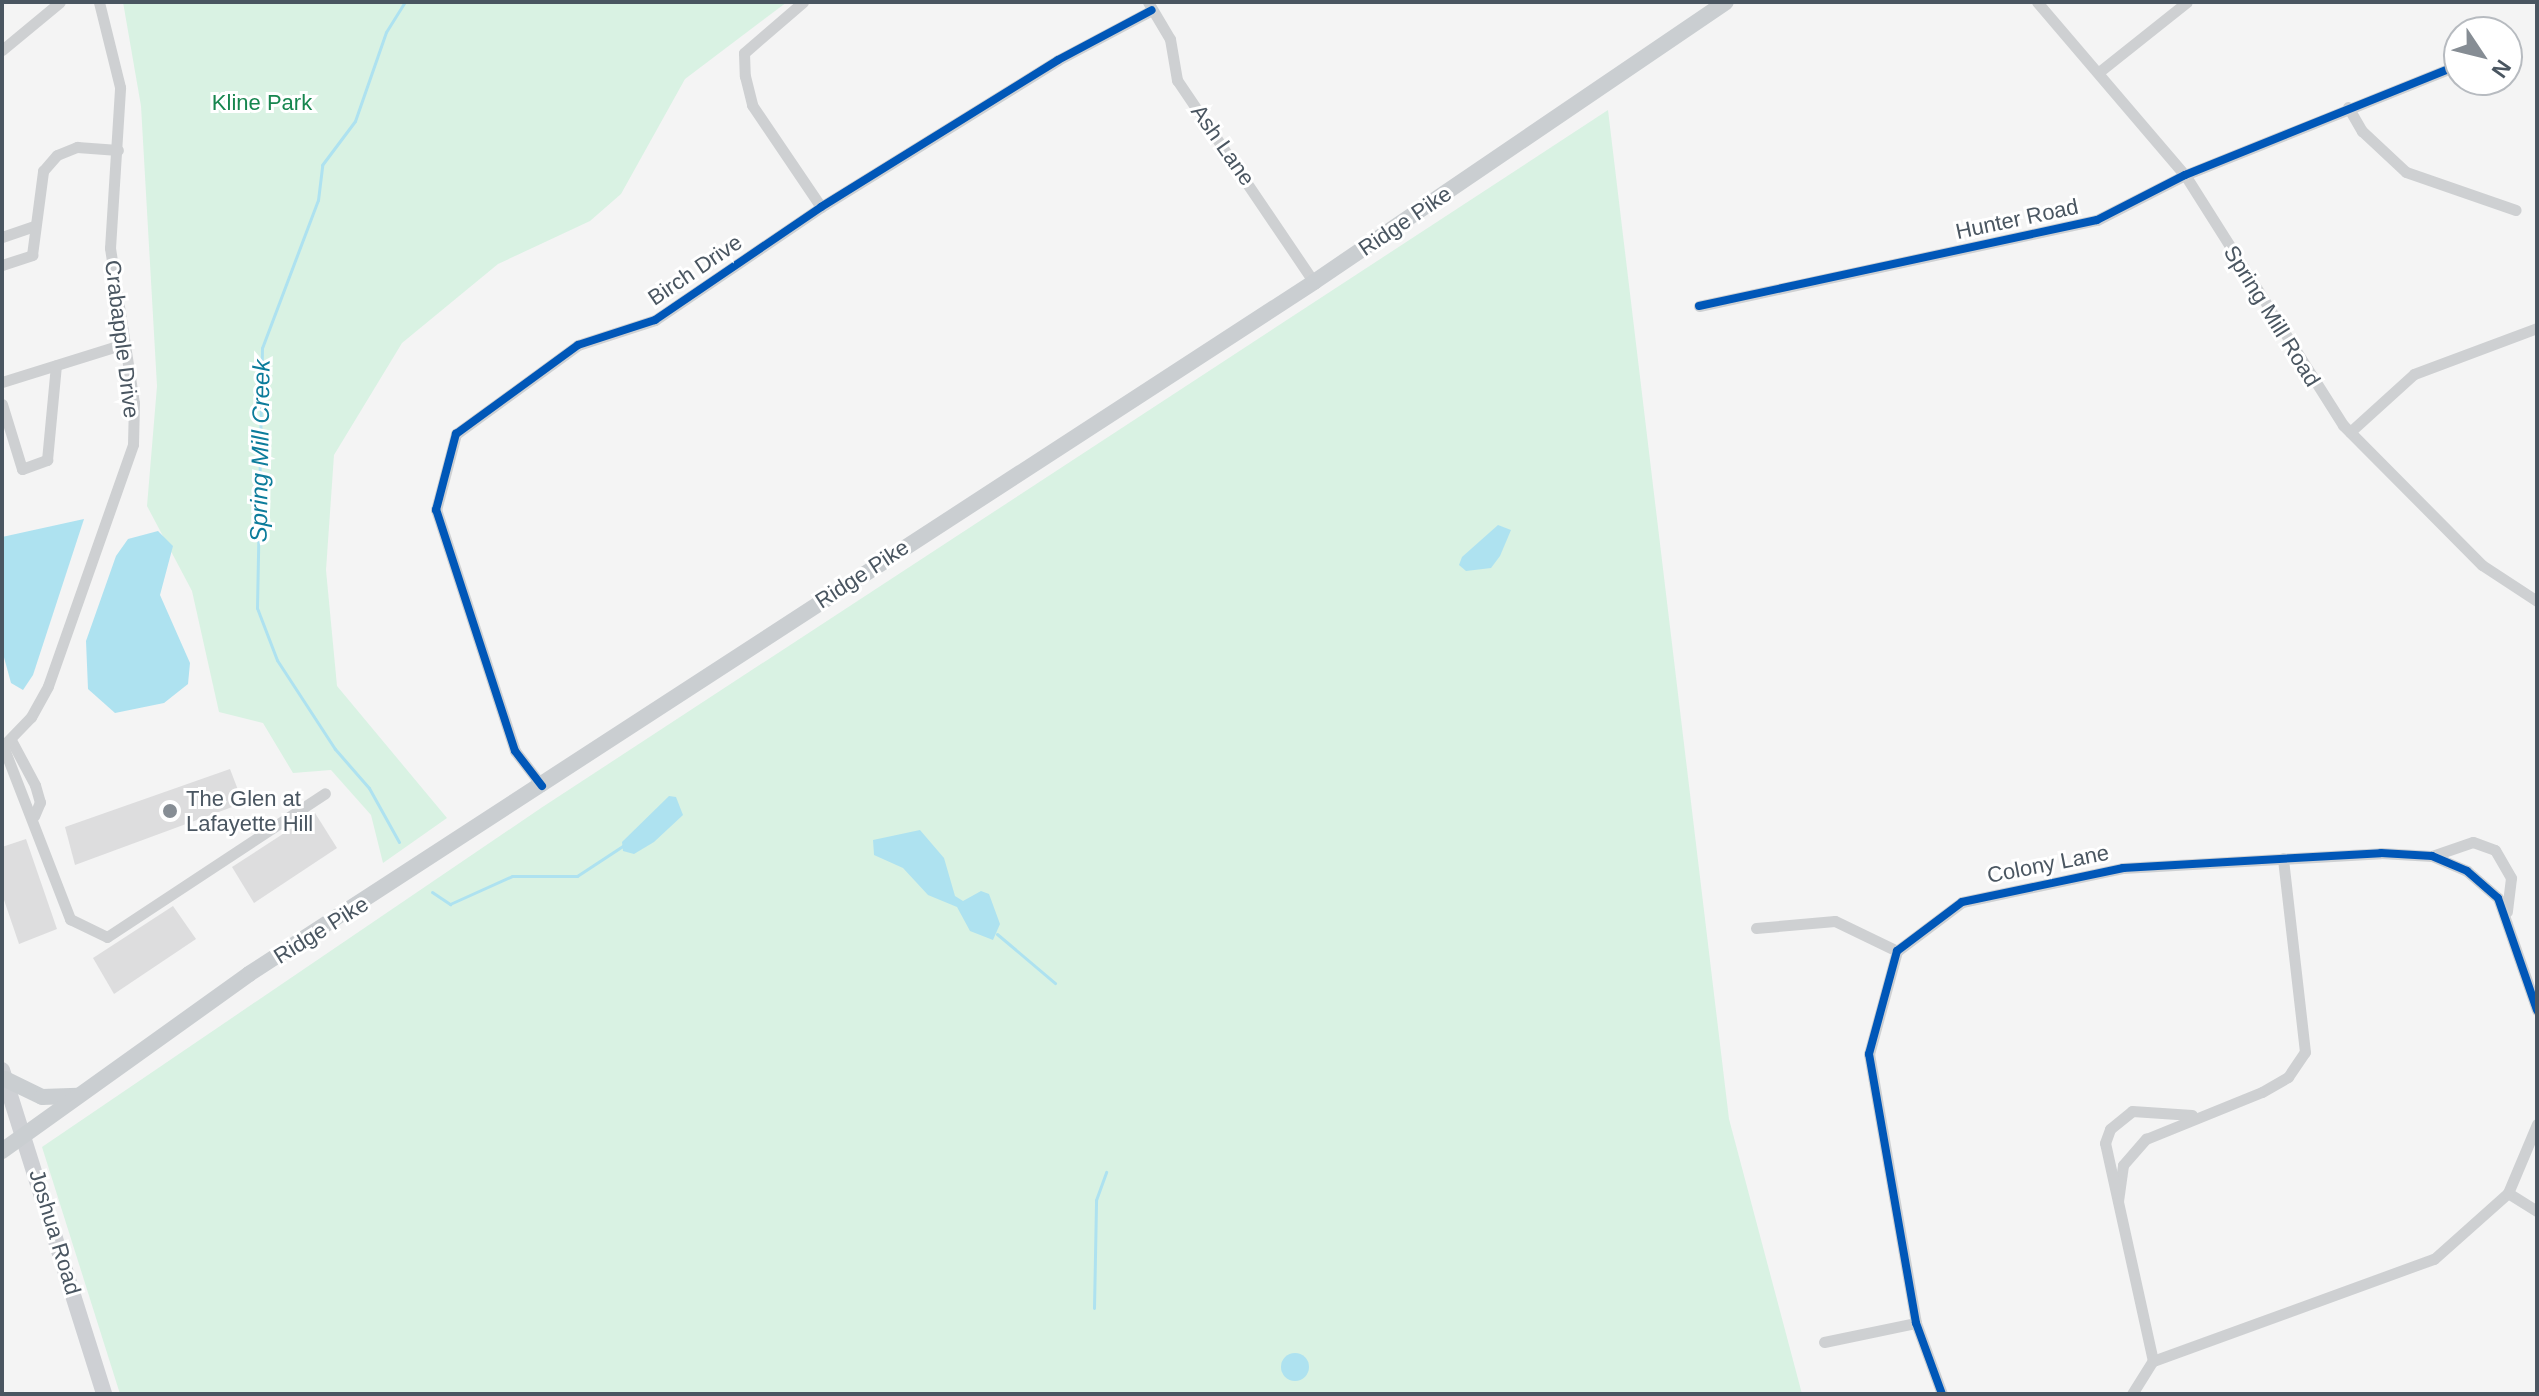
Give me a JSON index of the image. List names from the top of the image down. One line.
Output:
{"streets":{"main road":["Ridge Pike","Joshua Road"],"street":["Ash Lane","Hunter Road","Birch Drive","Spring Mill Road","Crabapple Drive","Colony Lane"]},"crossings":[["Ash Lane","Ridge Pike"],["Ash Lane","Birch Drive"],["Hunter Road","Spring Mill Road"],["Ridge Pike","Birch Drive"],["Ridge Pike","Joshua Road"]],"water":["Spring Mill Creek"],"parks":["Kline Park"],"places":["The Glen at Lafayette Hill"],"north":"bottom right"}
